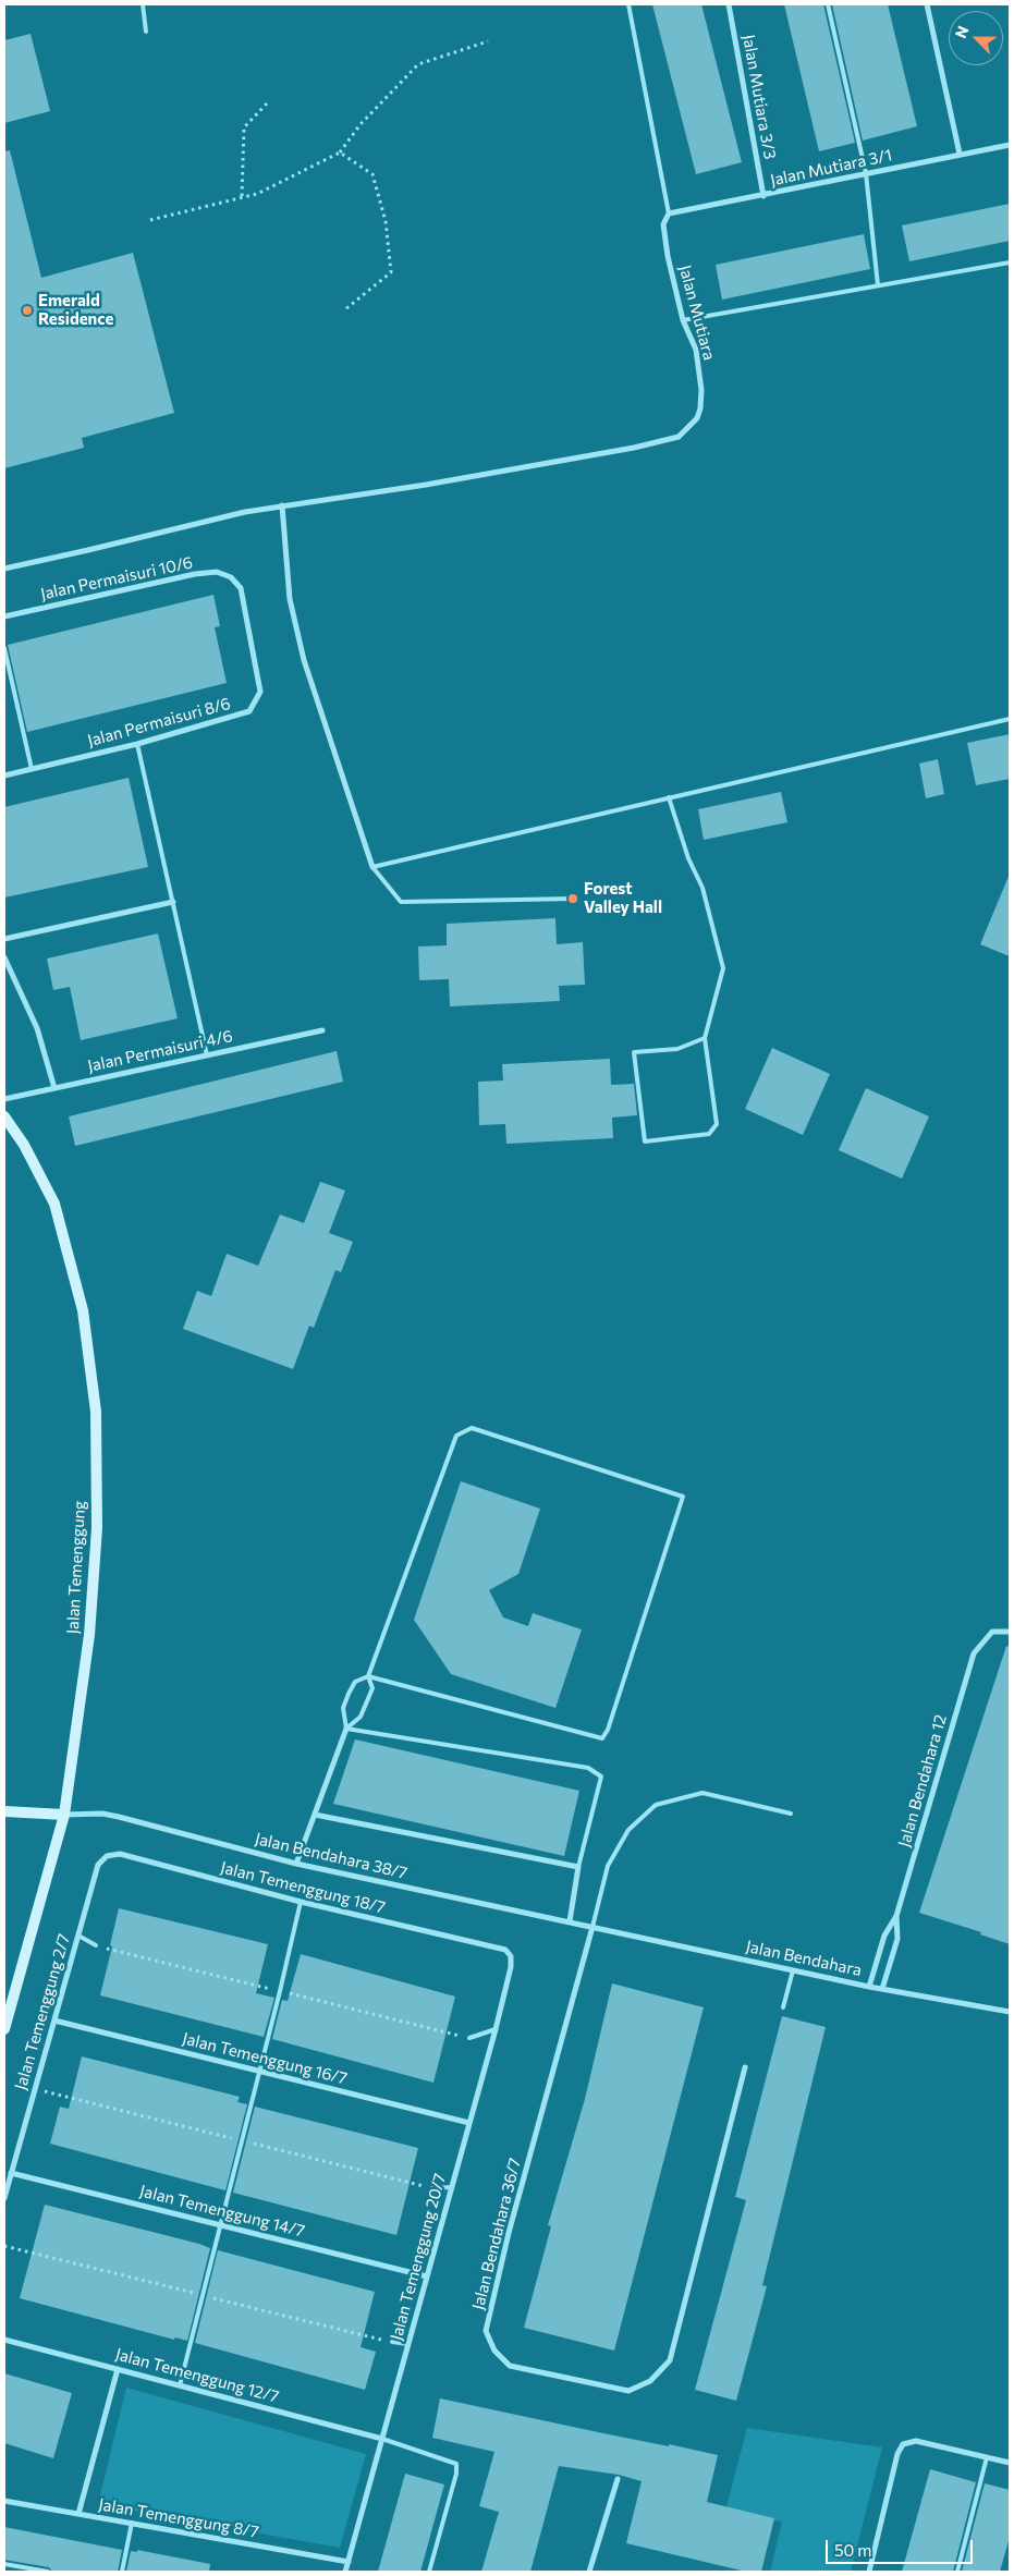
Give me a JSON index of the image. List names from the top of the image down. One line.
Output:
{"streets":{"street":["Jalan Mutiara 3/3","Jalan Mutiara 3/1","Jalan Mutiara","Jalan Permaisuri 10/6","Jalan Permaisuri 8/6","Jalan Permaisuri 4/6","Jalan Temenggung","Jalan Bendahara 12","Jalan Bendahara 38/7","Jalan Temenggung 18/7","Jalan Bendahara","Jalan Temenggung 2/7","Jalan Temenggung 16/7","Jalan Temenggung 14/7","Jalan Bendahara 36/7","Jalan Temenggung 20/7","Jalan Temenggung 12/7","Jalan Temenggung 8/7"]},"crossings":[["Jalan Mutiara 3/3","Jalan Mutiara 3/1"],["Jalan Mutiara 3/1","Jalan Mutiara"],["Jalan Permaisuri 10/6","Jalan Permaisuri 8/6"],["Jalan Temenggung","Jalan Bendahara 38/7"],["Jalan Bendahara 12","Jalan Bendahara"],["Jalan Bendahara 38/7","Jalan Bendahara"],["Jalan Bendahara 38/7","Jalan Bendahara 36/7"],["Jalan Temenggung 18/7","Jalan Temenggung 2/7"],["Jalan Temenggung 18/7","Jalan Temenggung 20/7"],["Jalan Bendahara","Jalan Bendahara 36/7"],["Jalan Temenggung 2/7","Jalan Temenggung 16/7"],["Jalan Temenggung 2/7","Jalan Temenggung 14/7"],["Jalan Temenggung 16/7","Jalan Temenggung 20/7"],["Jalan Temenggung 14/7","Jalan Temenggung 20/7"],["Jalan Temenggung 20/7","Jalan Temenggung 12/7"],["Jalan Temenggung 20/7","Jalan Temenggung 8/7"]],"places":["Emerald Residence","Forest Valley Hall"],"scale_bar":"50 m","north":"top left"}
